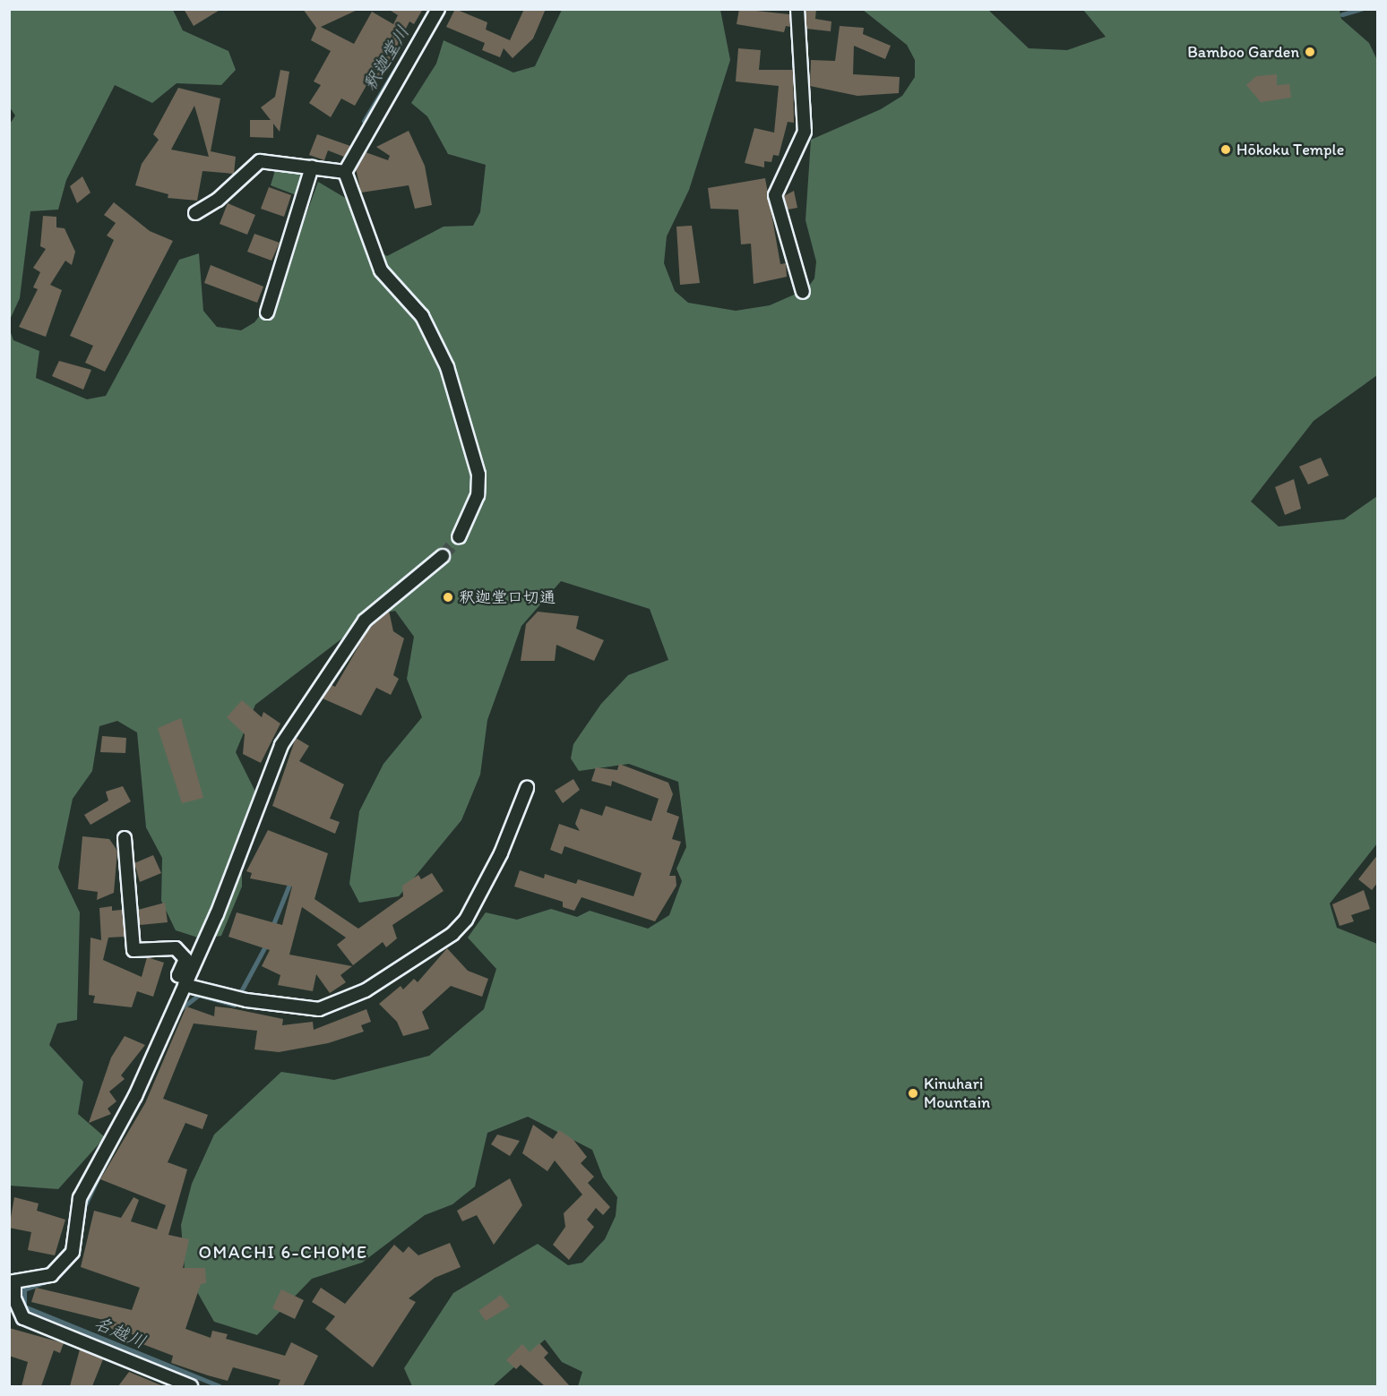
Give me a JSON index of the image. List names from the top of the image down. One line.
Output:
{"districts":["OMACHI 6-CHOME"],"water":["釈迦堂川","名越川"],"places":["Bamboo Garden","Hōkoku Temple","釈迦堂口切通","Kinuhari Mountain"]}
